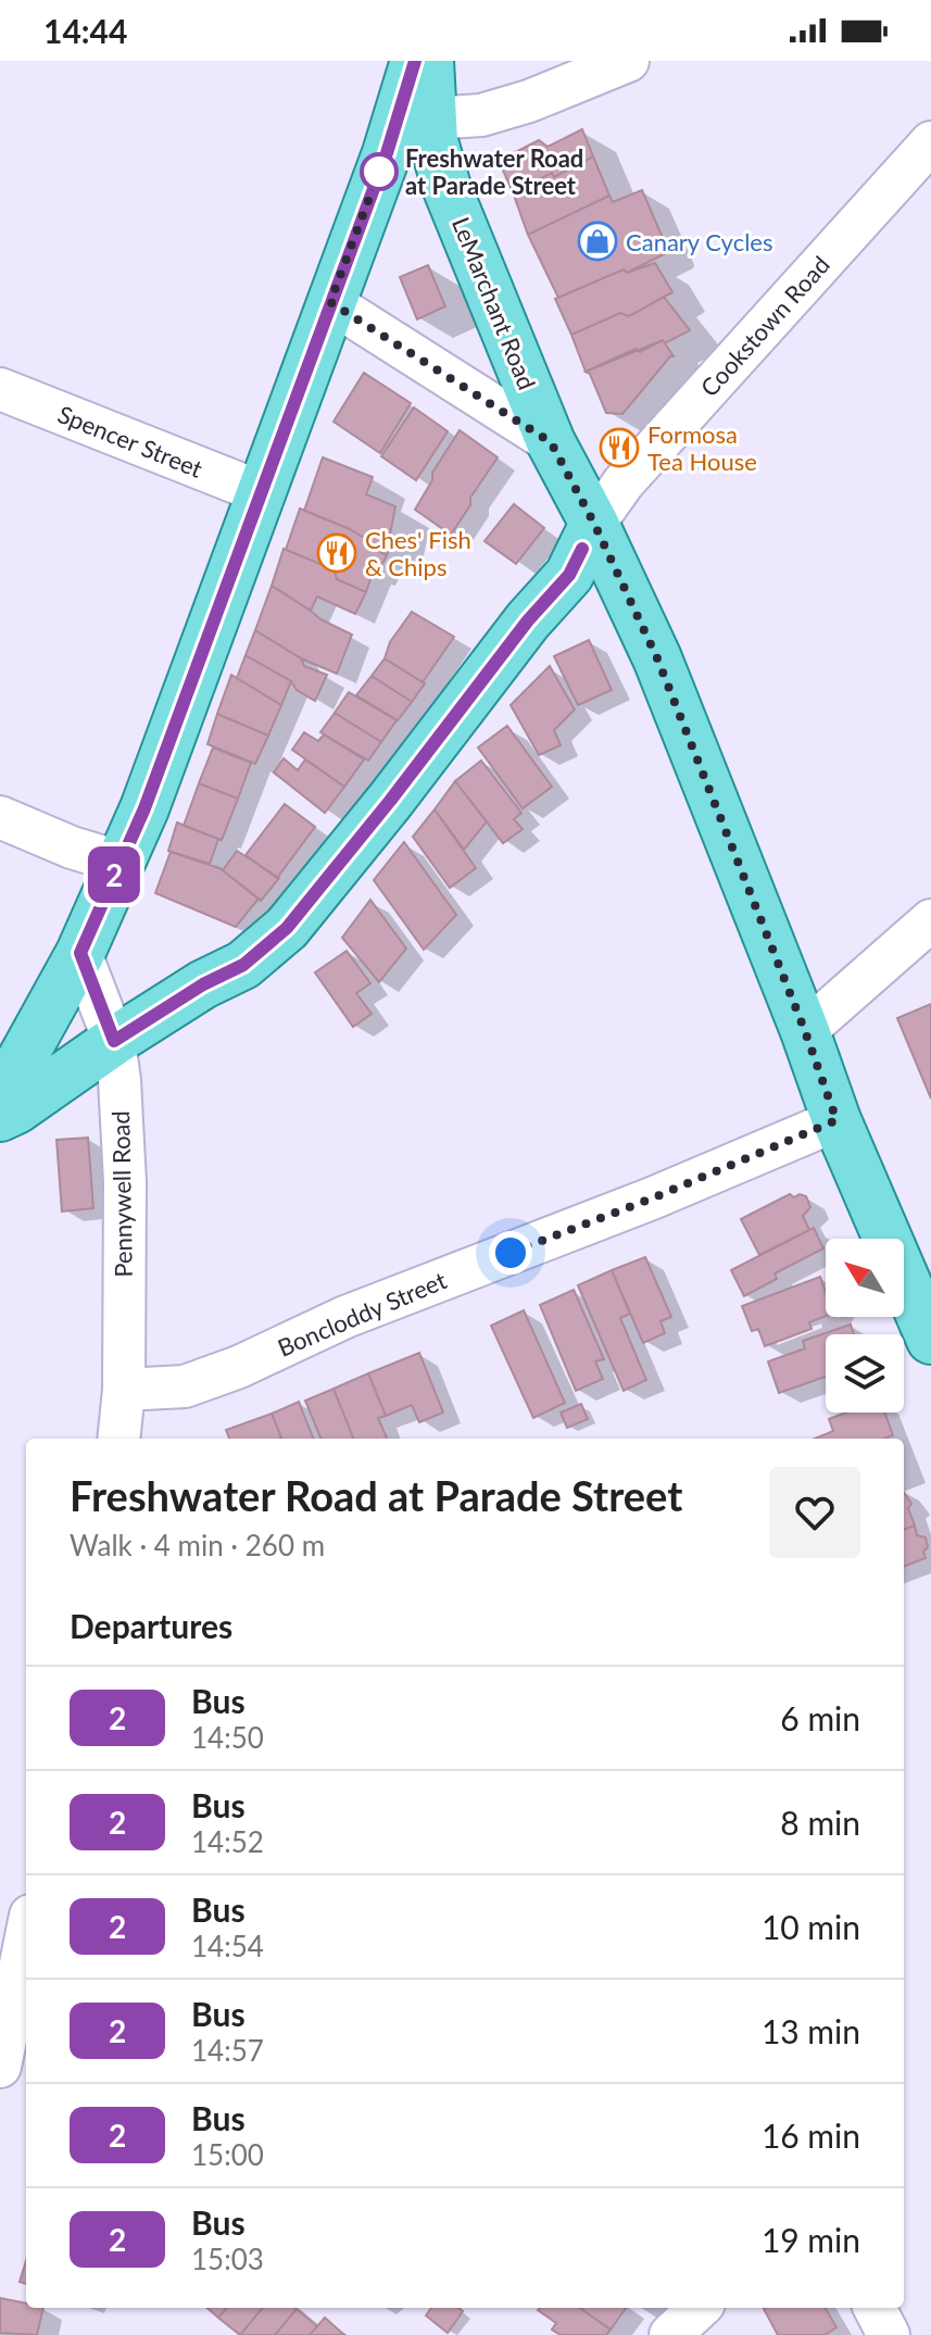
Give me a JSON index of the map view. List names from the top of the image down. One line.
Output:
{"streets":{"main road":["LeMarchant Road","Cookstown Road"],"street":["Spencer Street","Pennywell Road","Boncloddy Street"]},"crossings":[["LeMarchant Road","Cookstown Road"],["LeMarchant Road","Boncloddy Street"],["Cookstown Road","Pennywell Road"],["Pennywell Road","Boncloddy Street"]],"places":{"other":["Freshwater Road at Parade Street"],"shop":["Canary Cycles"],"restaurant":["Formosa Tea House","Ches' Fish & Chips"]},"lines":["bus line 2"],"north":"top left","page":{"status":"14:44","on_map":"2","heading":[["Freshwater Road at Parade Street","Walk · 4 min · 260 m"],"Departures"],"list":[{"mark":"2","name":"Bus","note":"14:50","value":"6 min"},{"mark":"2","name":"Bus","note":"14:52","value":"8 min"},{"mark":"2","name":"Bus","note":"14:54","value":"10 min"},{"mark":"2","name":"Bus","note":"14:57","value":"13 min"},{"mark":"2","name":"Bus","note":"15:00","value":"16 min"},{"mark":"2","name":"Bus","note":"15:03","value":"19 min"}]}}
